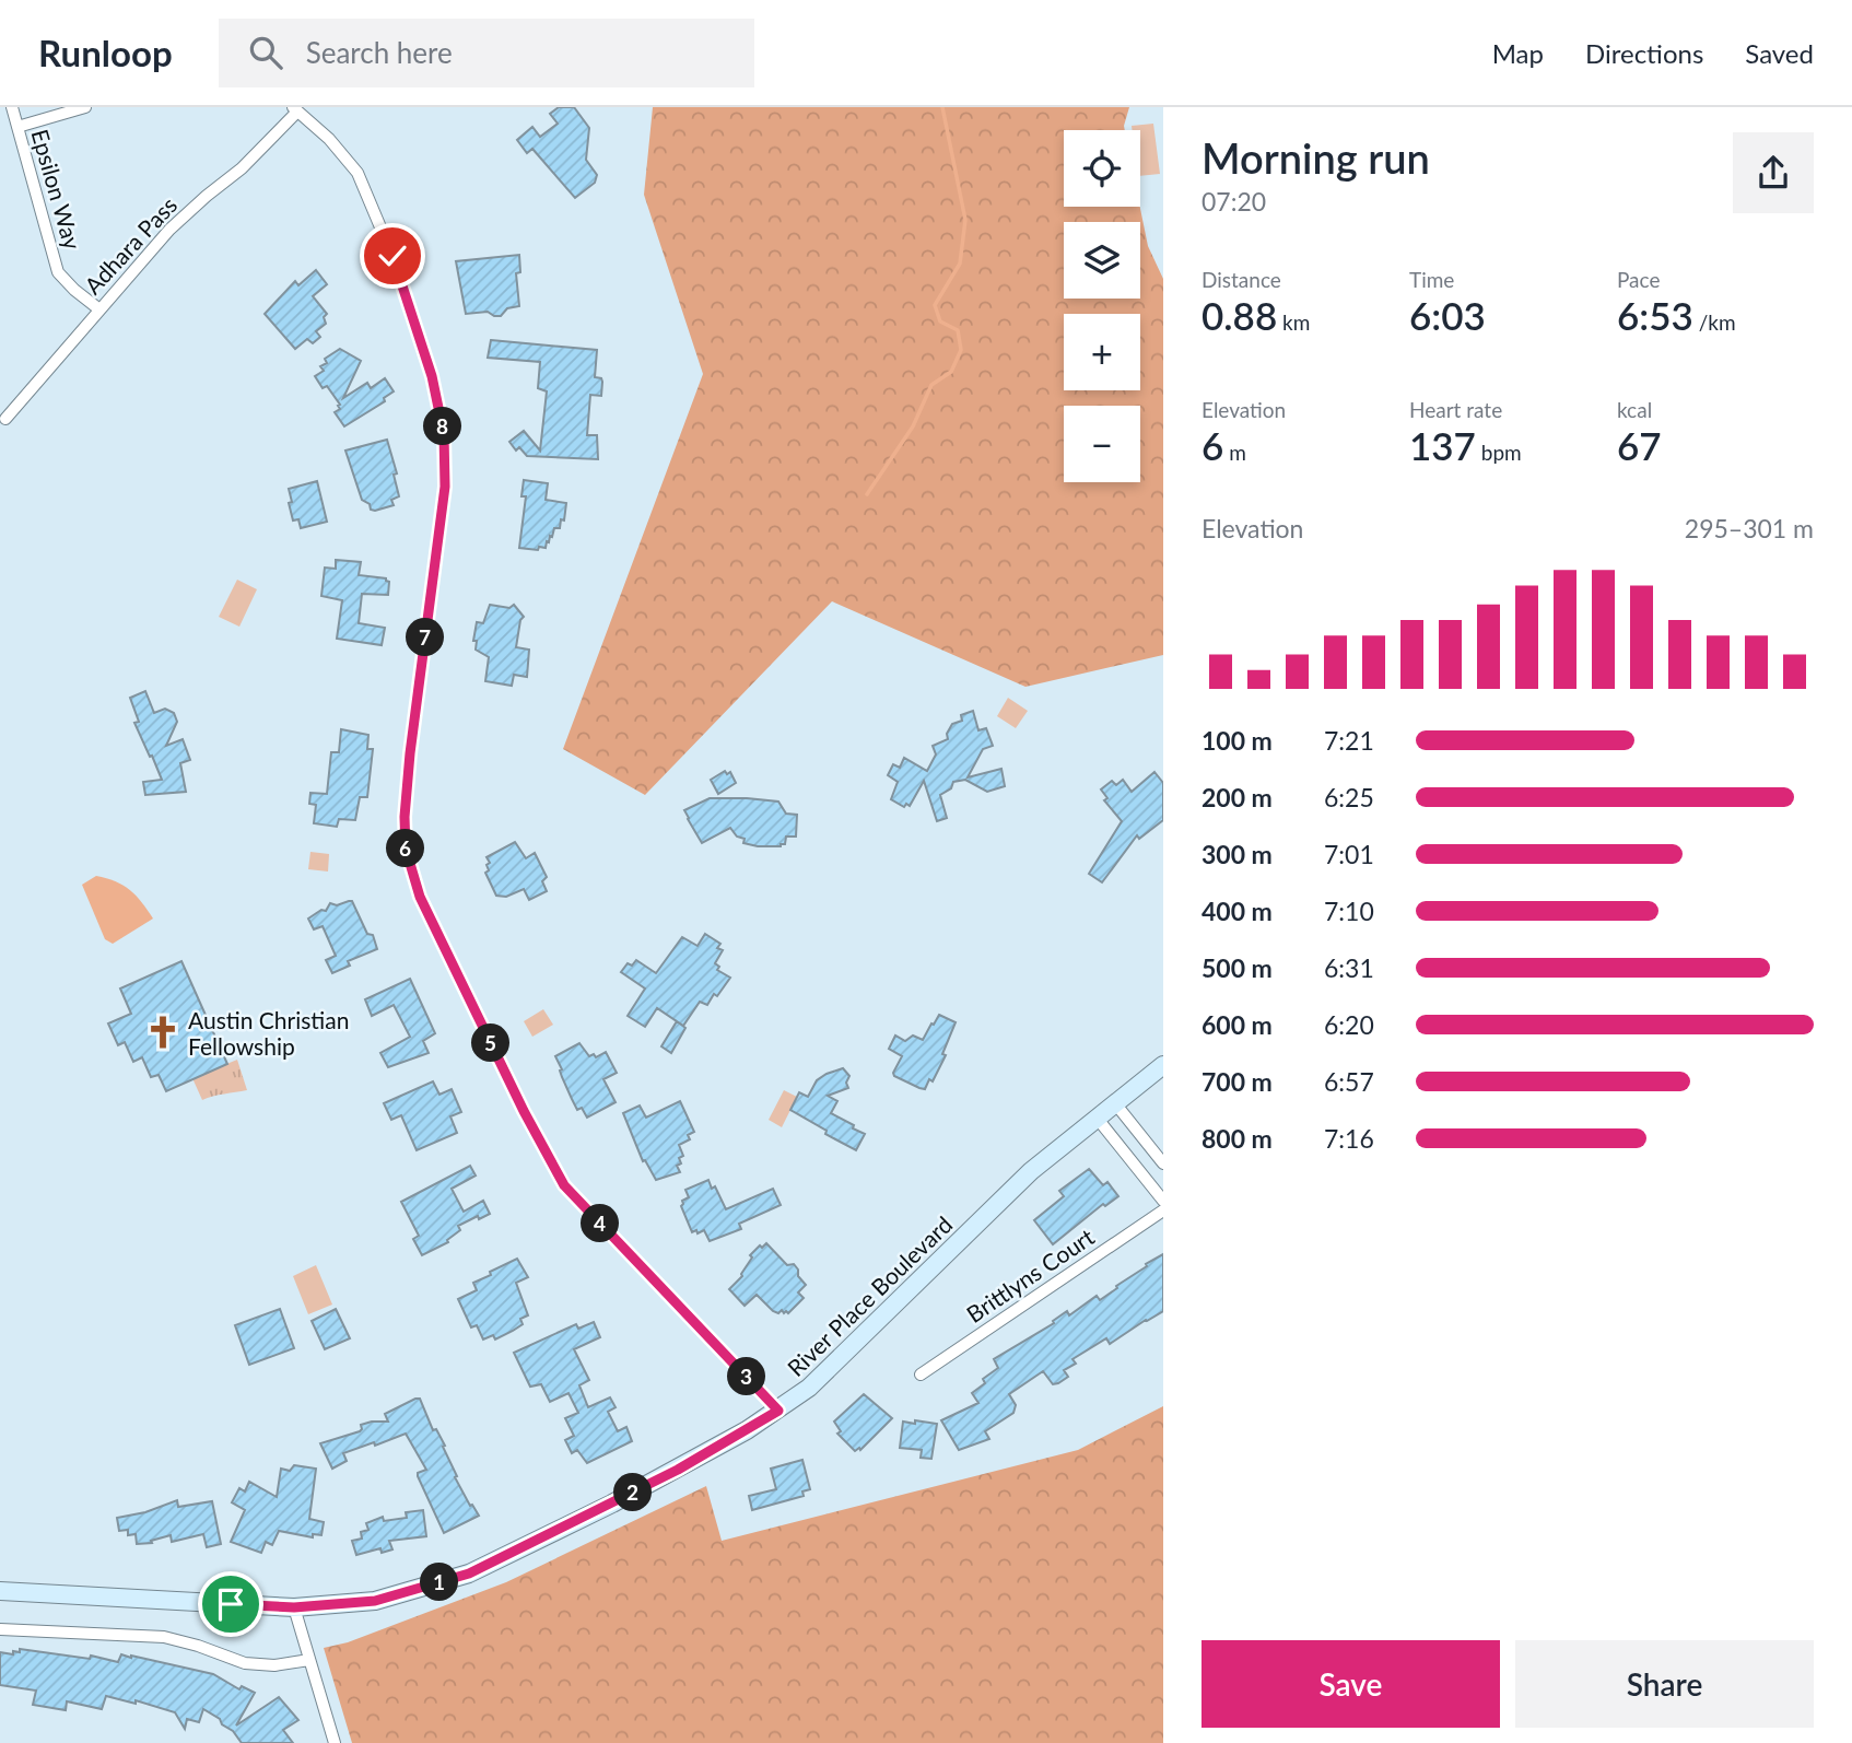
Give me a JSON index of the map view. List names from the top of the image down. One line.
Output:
{"streets":{"street":["Epsilon Way","Adhara Pass","Brittlyns Court","River Place Boulevard"]},"crossings":[["Epsilon Way","Adhara Pass"]],"places":{"church":["Austin Christian Fellowship"]},"page":{"header":"Runloop","search":"Search here","nav":["Map","Directions","Saved"],"heading":["Morning run","07:20"],"map_buttons":["+","−"],"stats":[["Distance","0.88 km"],["Time","6:03"],["Pace","6:53 /km"],["Elevation","6 m"],["Heart rate","137 bpm"],["kcal","67"]],"pins":["8","7","6","5","4","3","2","1"],"chart":["Elevation","295–301 m"],"list":[{"name":"100 m","note":"7:21"},{"name":"200 m","note":"6:25"},{"name":"300 m","note":"7:01"},{"name":"400 m","note":"7:10"},{"name":"500 m","note":"6:31"},{"name":"600 m","note":"6:20"},{"name":"700 m","note":"6:57"},{"name":"800 m","note":"7:16"}],"buttons":["Save","Share"]}}
